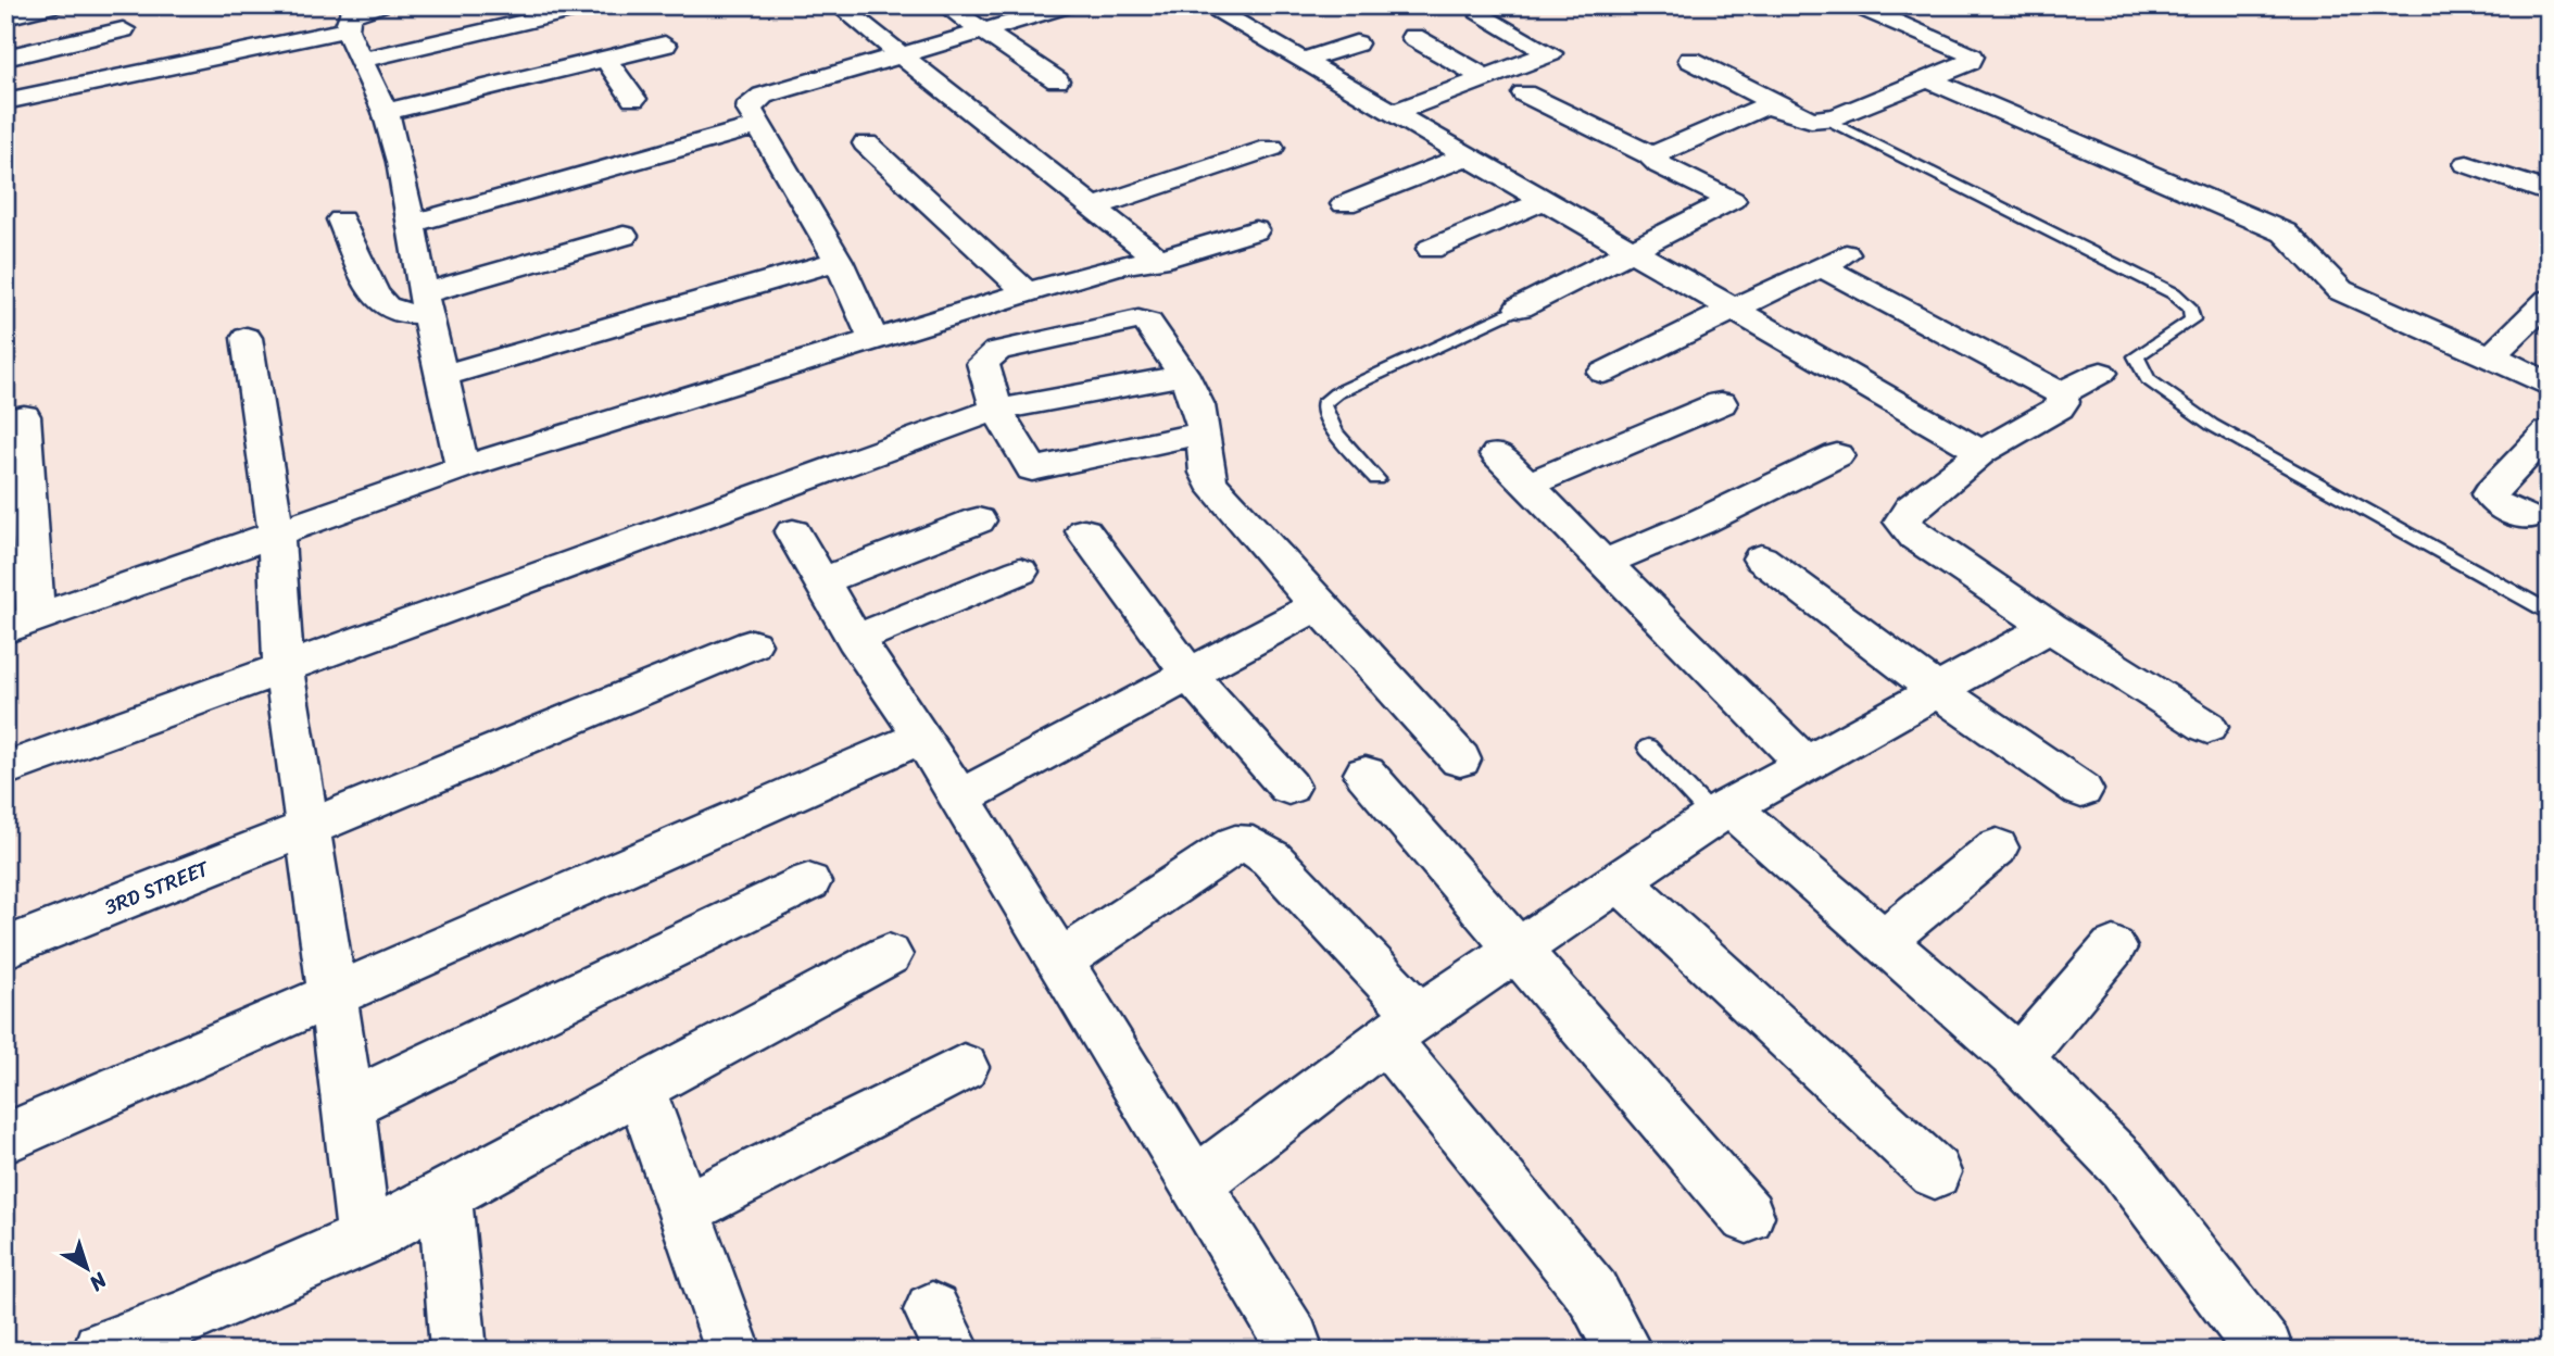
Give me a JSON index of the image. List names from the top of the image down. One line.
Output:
{"streets":{"street":["3RD STREET"]},"north":"bottom right"}
